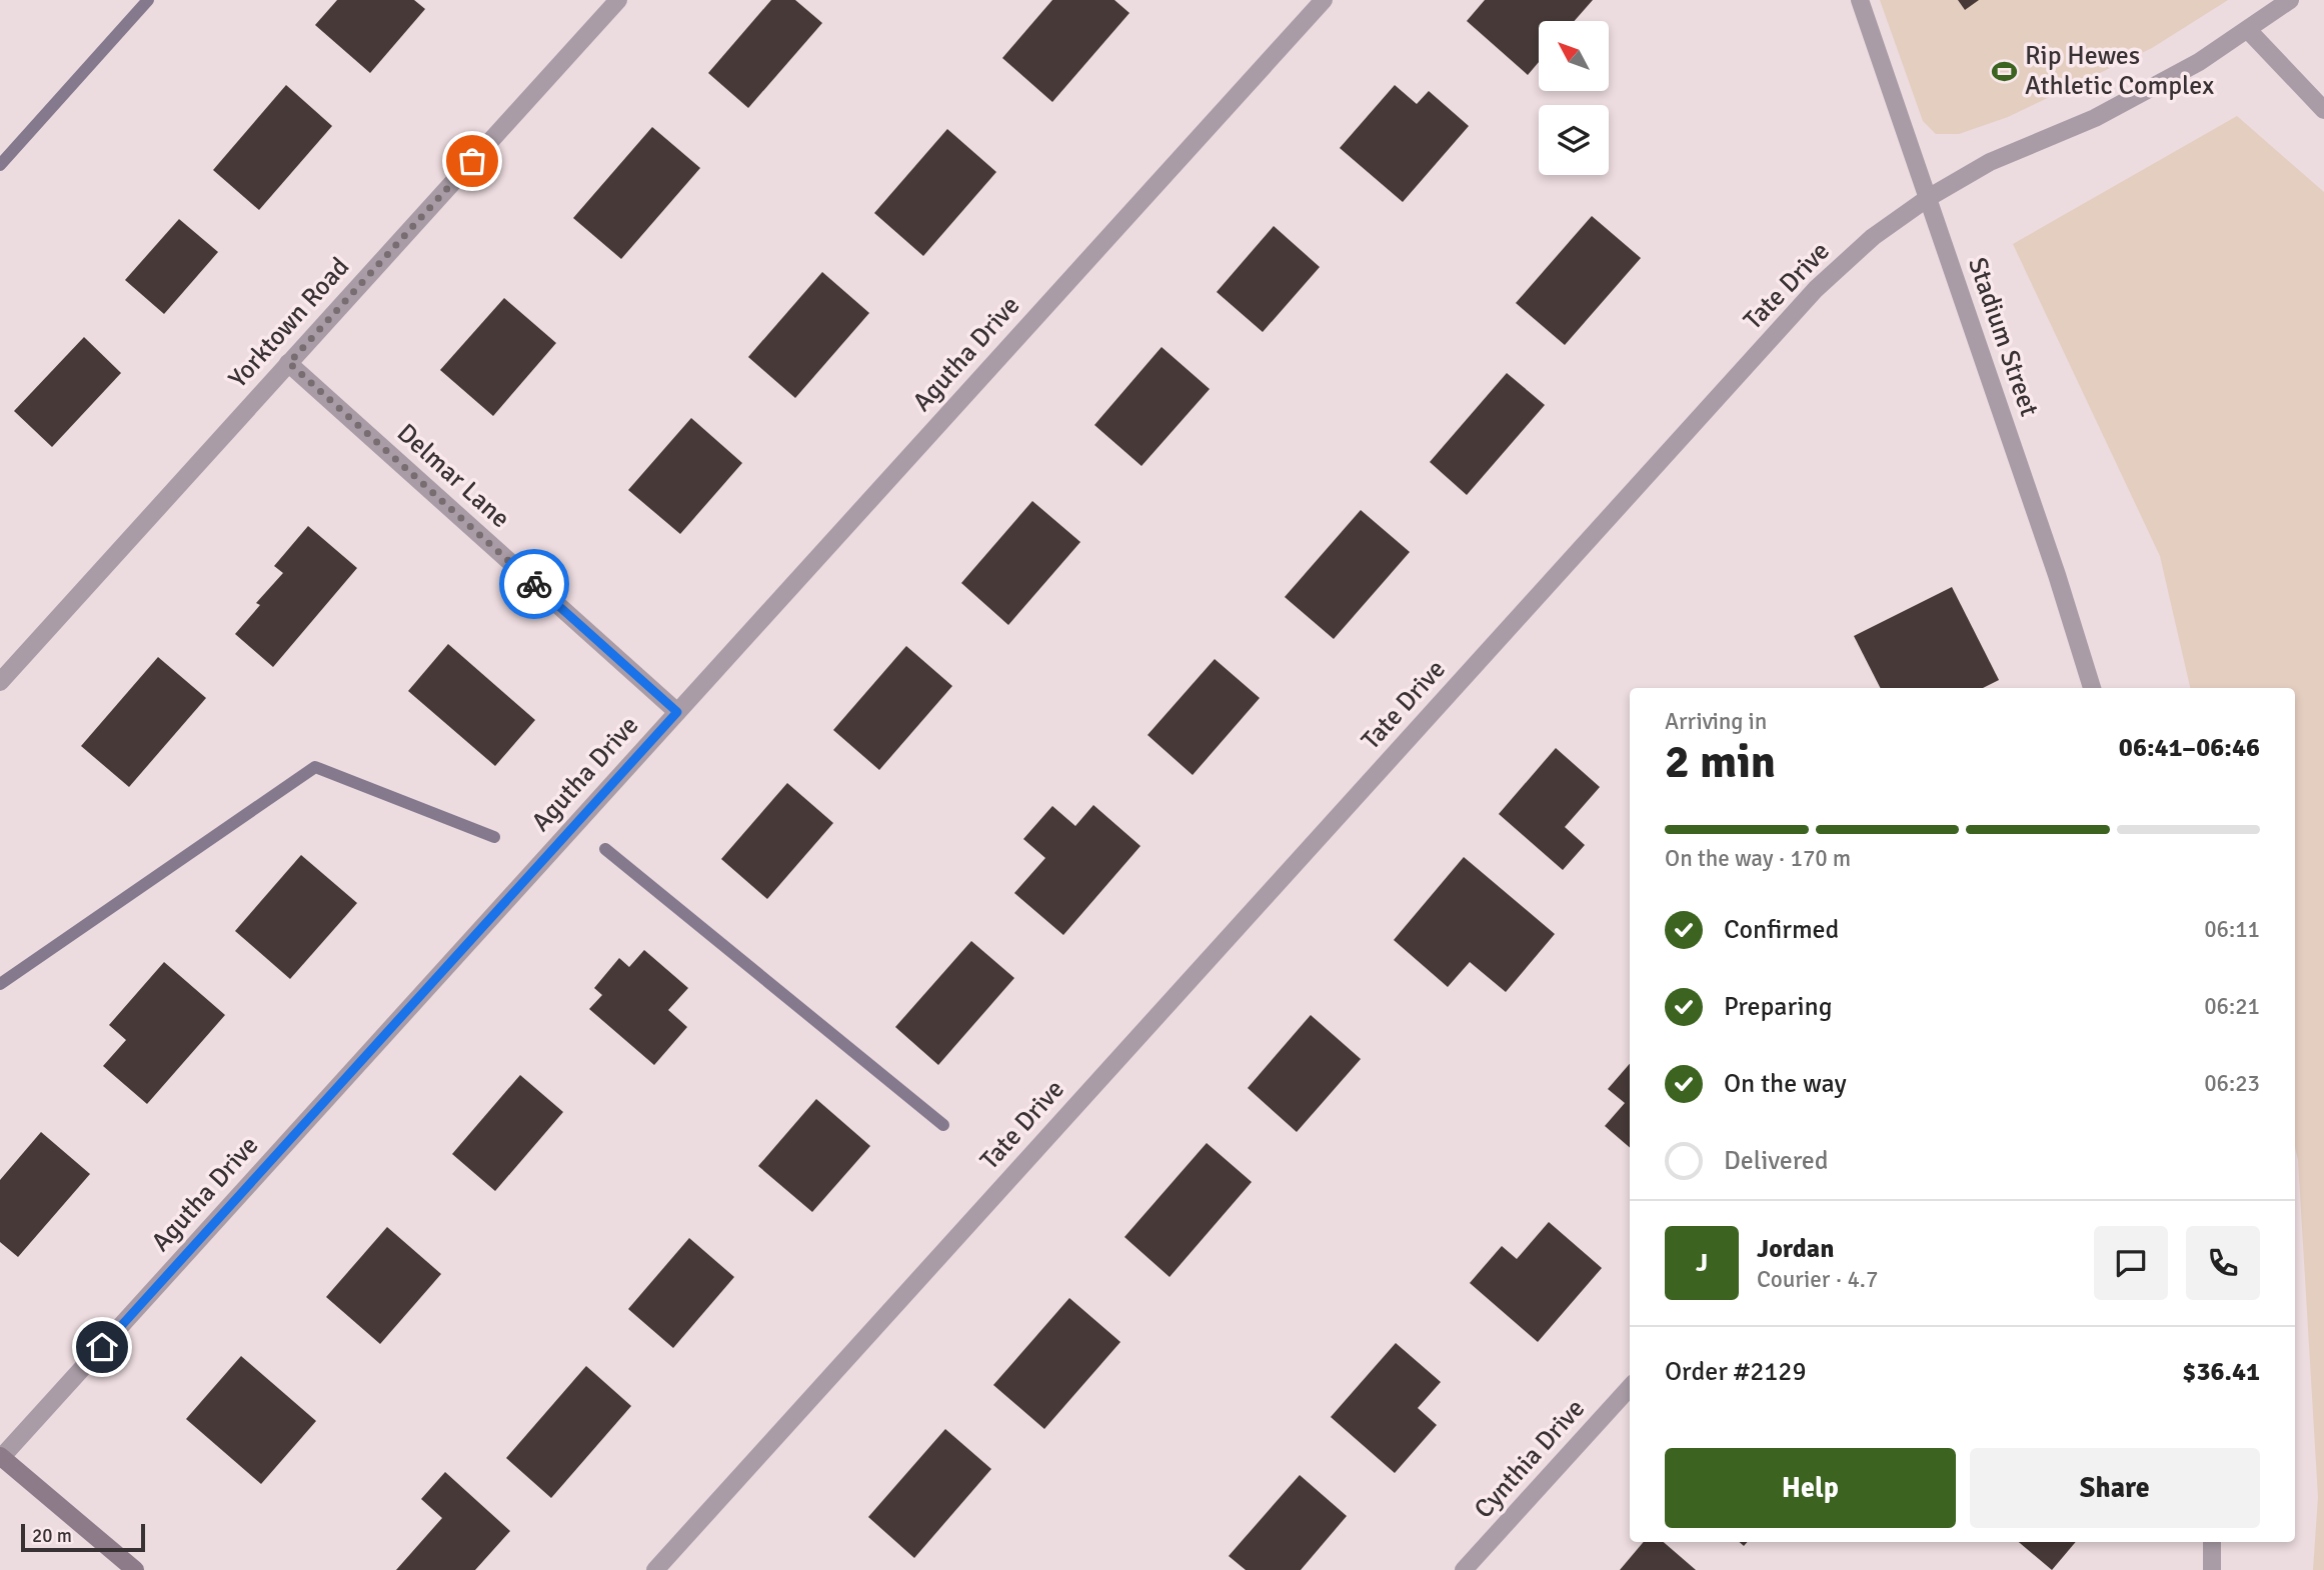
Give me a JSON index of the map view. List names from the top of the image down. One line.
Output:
{"streets":{"street":["Tate Drive","Yorktown Road","Stadium Street","Agutha Drive","Delmar Lane","Cynthia Drive"]},"crossings":[["Tate Drive","Stadium Street"],["Yorktown Road","Delmar Lane"],["Agutha Drive","Delmar Lane"]],"places":{"sports":["Rip Hewes Athletic Complex"]},"scale_bar":"20 m","north":"top left","page":{"heading":["2 min","Arriving in","06:41–06:46"],"panel":["Jordan","Courier · 4.7","Order #2129","$36.41"],"bar":"On the way · 170 m","list":[["Confirmed","06:11"],["Preparing","06:21"],["On the way","06:23"],"Delivered"],"round":"J","buttons":["Help","Share"],"scale":"20 m"}}
